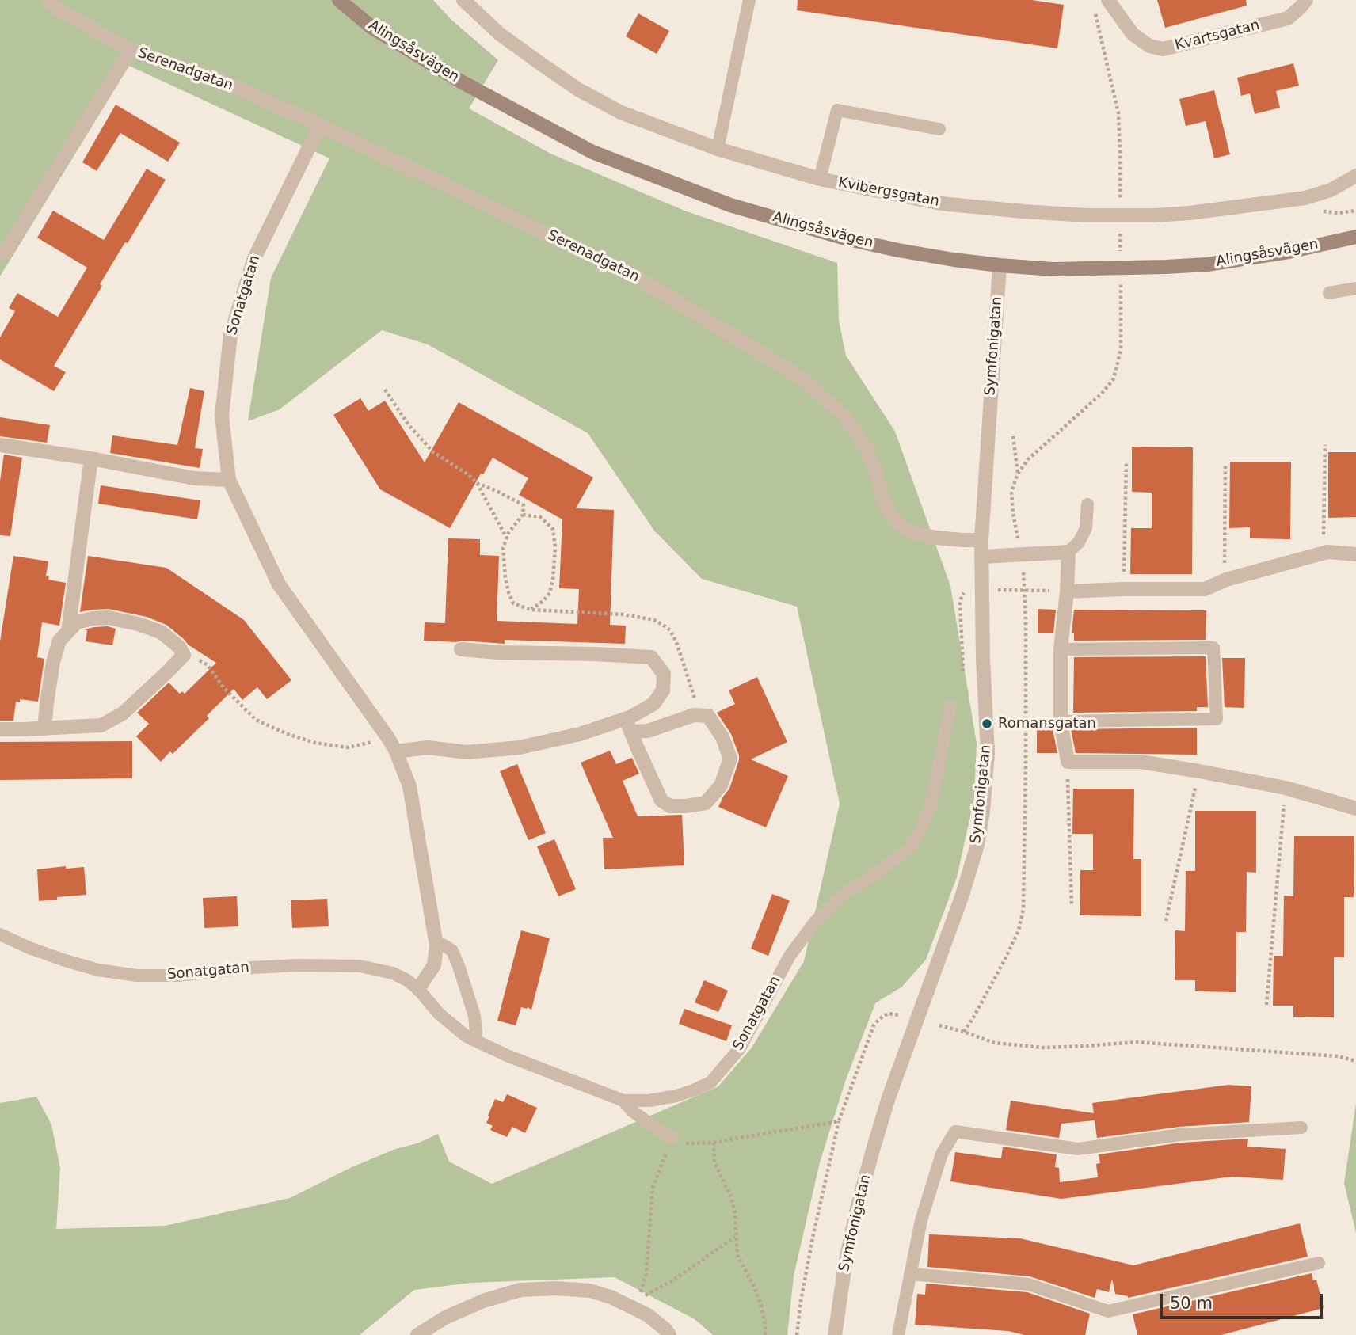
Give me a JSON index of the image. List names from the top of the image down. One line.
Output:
{"streets":{"main road":["Alingsåsvägen"],"street":["Kvartsgatan","Serenadgatan","Kvibergsgatan","Sonatgatan","Symfonigatan"]},"crossings":[["Alingsåsvägen","Symfonigatan"],["Serenadgatan","Sonatgatan"],["Serenadgatan","Symfonigatan"]],"places":["Romansgatan"],"scale_bar":"50 m"}
